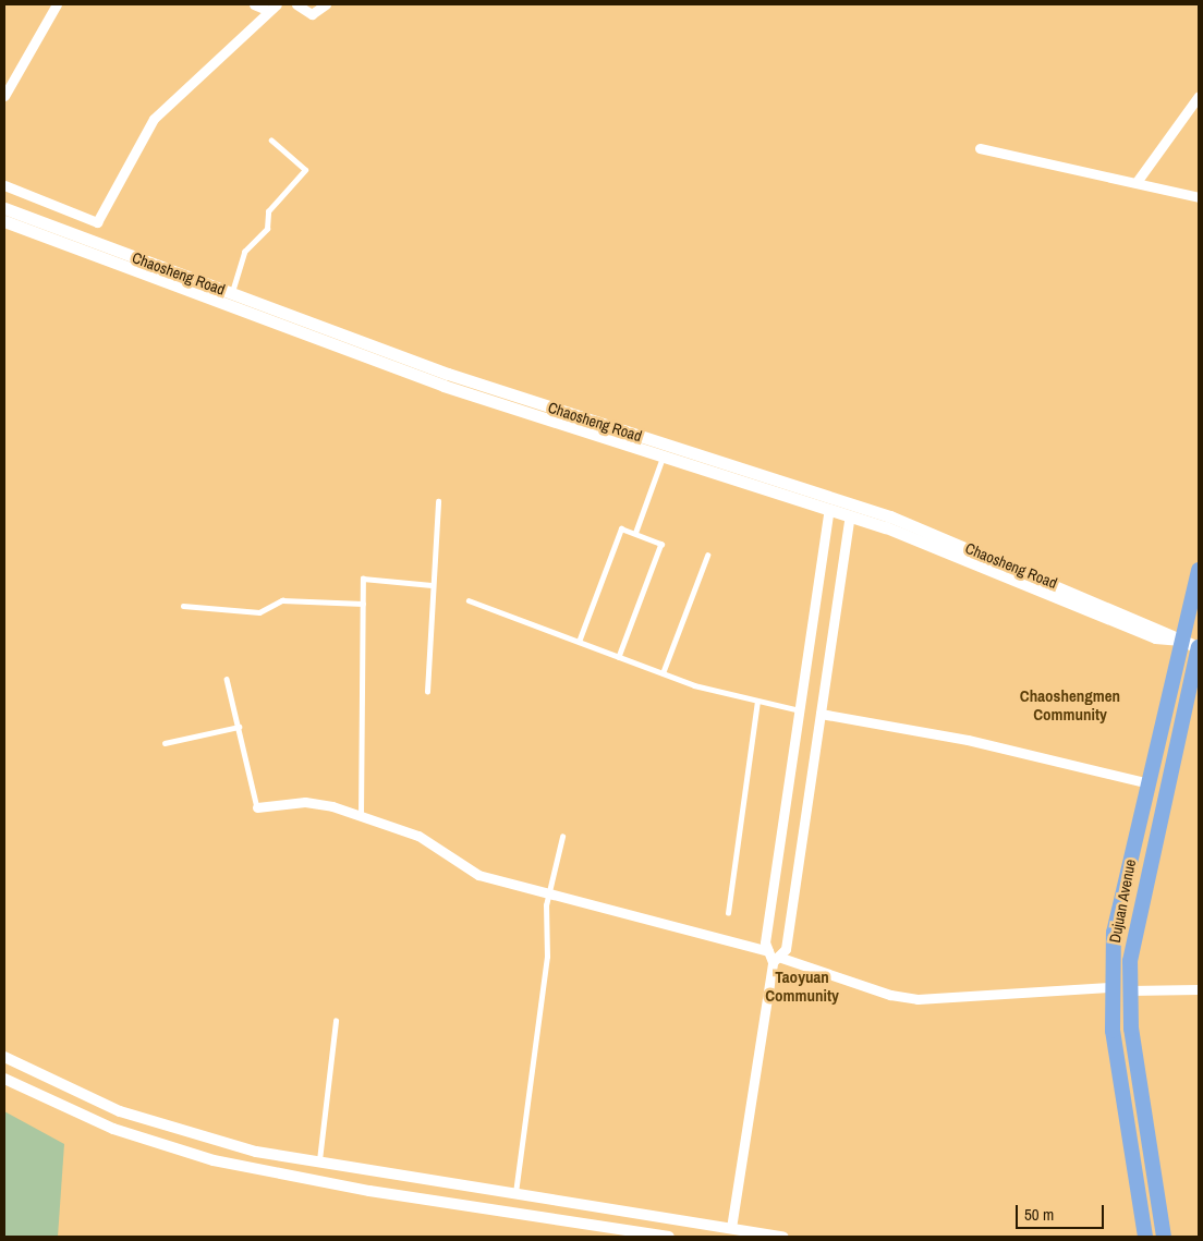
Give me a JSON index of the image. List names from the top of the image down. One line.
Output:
{"streets":{"highway":["Dujuan Avenue"],"main road":["Chaosheng Road"]},"crossings":[["Chaosheng Road","Dujuan Avenue"]],"districts":["Chaoshengmen Community","Taoyuan Community"],"scale_bar":"50 m"}
